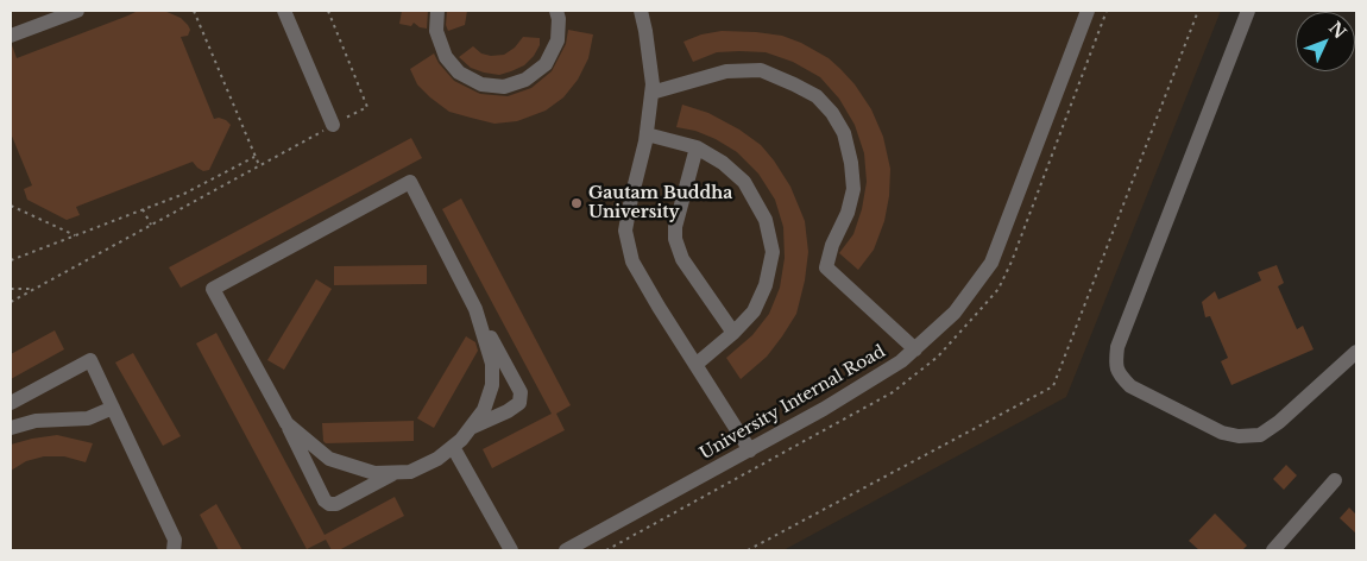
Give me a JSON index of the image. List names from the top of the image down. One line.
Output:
{"streets":{"street":["University Internal Road"]},"places":["Gautam Buddha University"],"north":"top right"}
